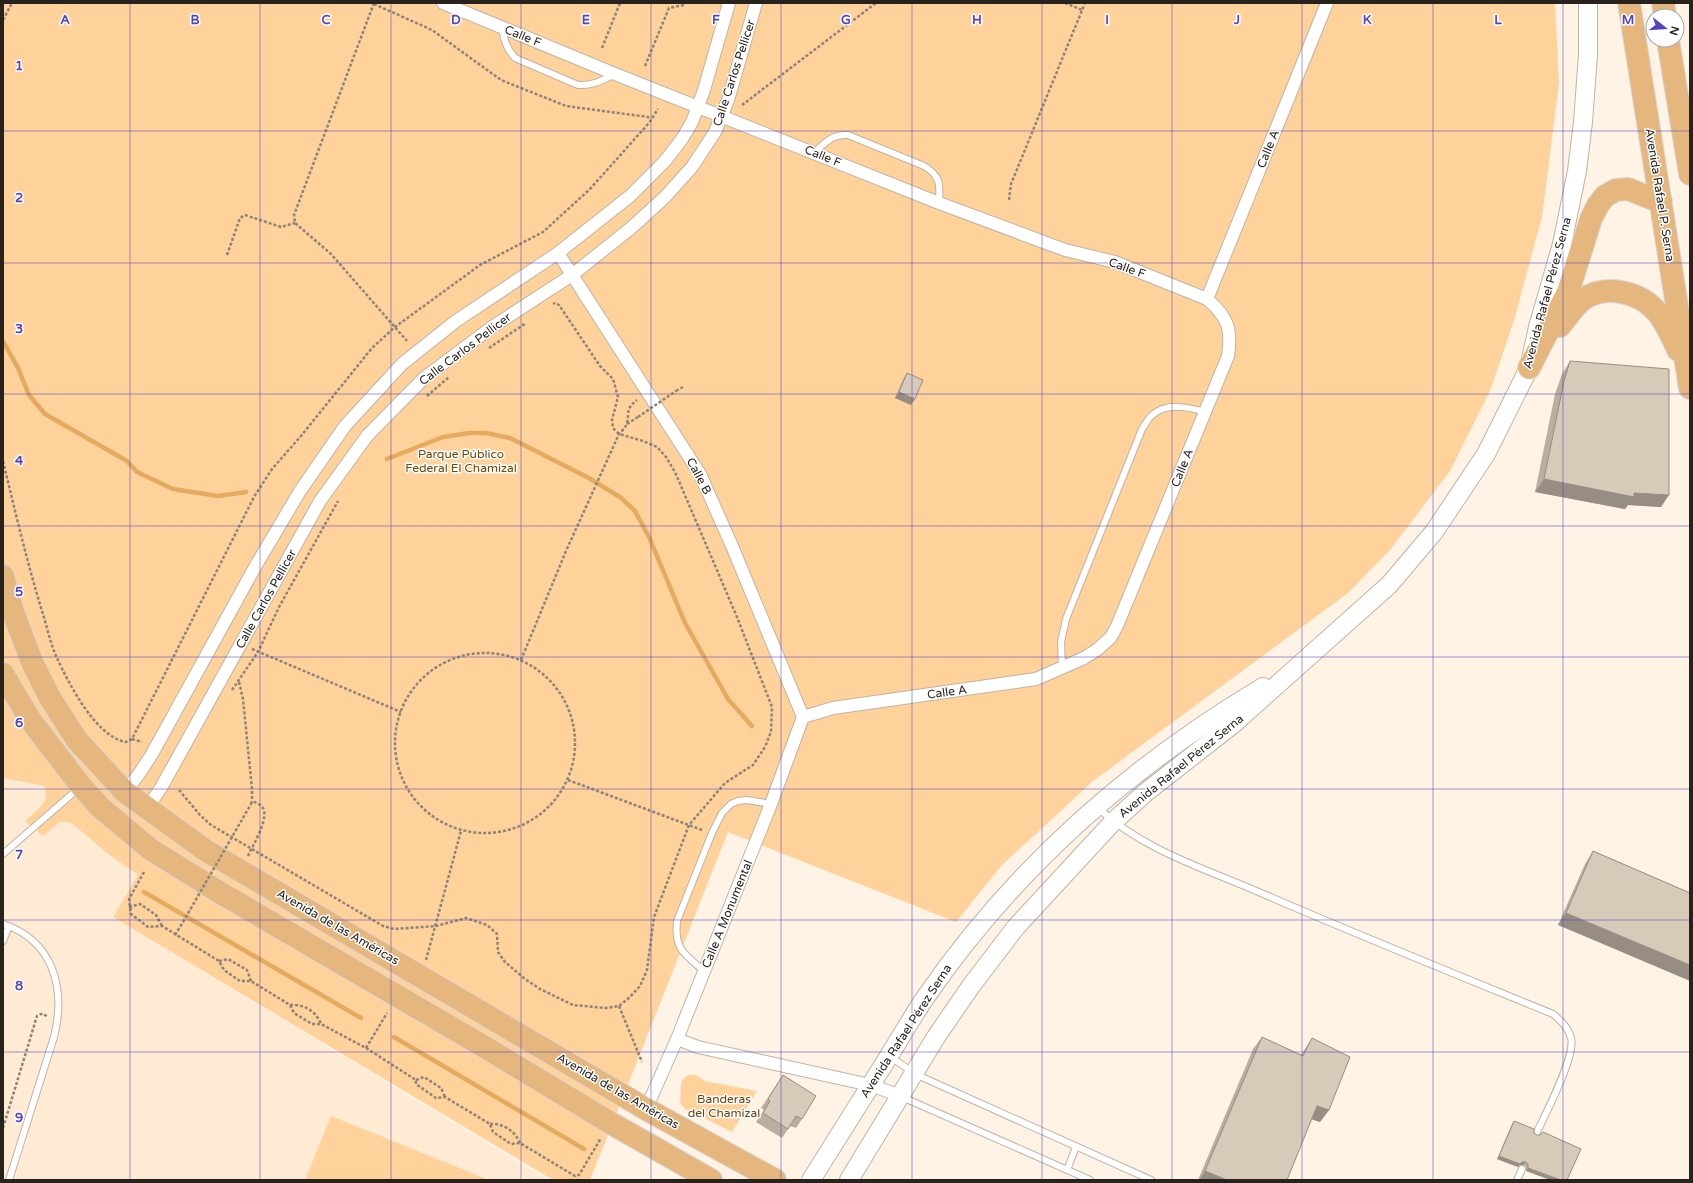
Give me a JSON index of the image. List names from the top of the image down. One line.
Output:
{"streets":{"highway":["Avenida Rafael P. Serna","Avenida de las Américas"],"main road":["Avenida Rafael Pérez Serna"],"street":["Calle F","Calle Carlos Pellicer","Calle A","Calle B","Calle A Monumental"]},"crossings":[["Calle F","Calle Carlos Pellicer"],["Calle F","Calle A"],["Calle Carlos Pellicer","Calle B"],["Calle Carlos Pellicer","Avenida de las Américas"],["Calle A","Calle B"],["Calle A","Calle A Monumental"],["Calle B","Calle A Monumental"],["Calle A Monumental","Avenida de las Américas"]],"parks":["Parque Público Federal El Chamizal","Banderas del Chamizal"],"north":"right","grid":{"columns":["A","B","C","D","E","F","G","H","I","J","K","L","M"],"rows":["1","2","3","4","5","6","7","8","9"]}}
